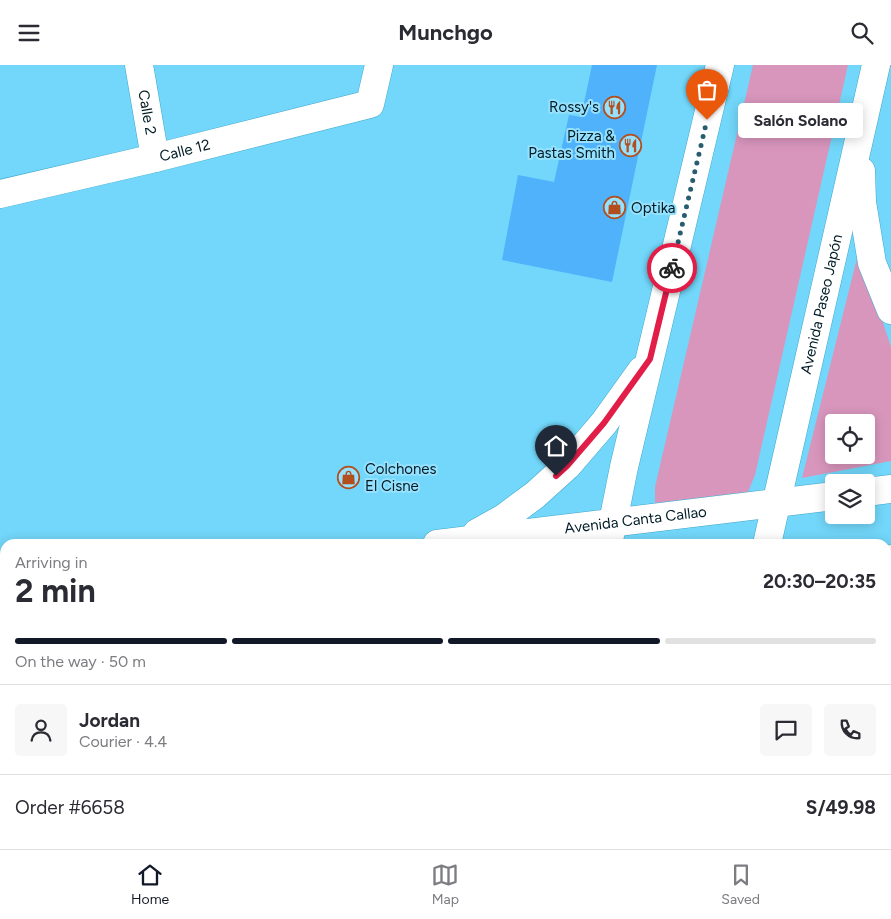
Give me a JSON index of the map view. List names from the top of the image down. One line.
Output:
{"streets":{"main road":["Calle 2","Calle 12","Avenida Paseo Japón","Avenida Canta Callao"]},"crossings":[["Calle 2","Calle 12"],["Avenida Paseo Japón","Avenida Canta Callao"]],"places":{"restaurant":["Rossy's","Pizza & Pastas Smith"],"other":["Salón Solano"],"shop":["Optika","Colchones El Cisne"]},"page":{"header":"Munchgo","bubble":"Salón Solano","heading":["2 min","Arriving in","20:30–20:35"],"panel":["Jordan","Courier · 4.4","Order #6658","S/49.98"],"bar":"On the way · 50 m","tabs":["Home","Map","Saved"]}}
